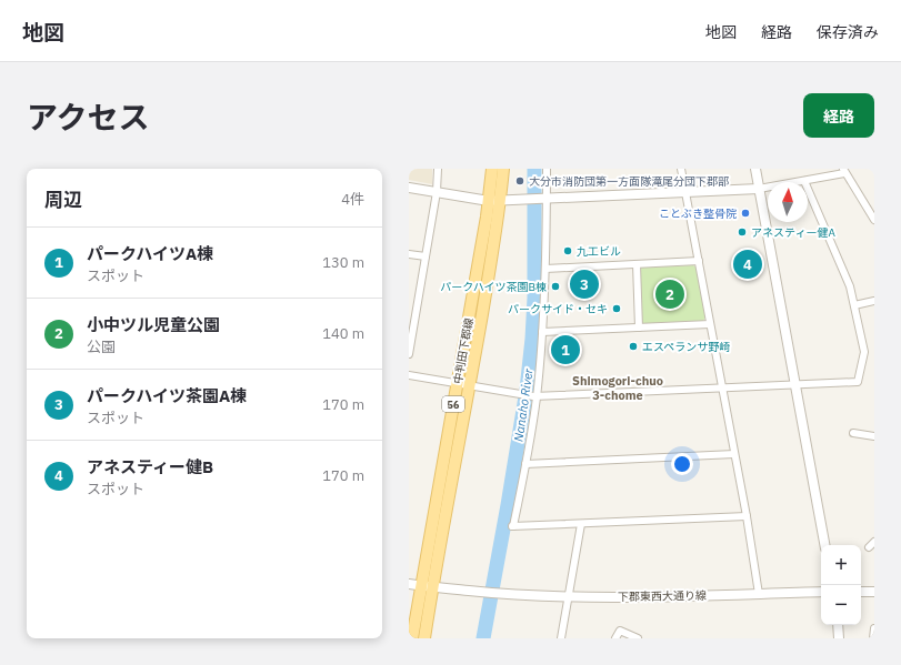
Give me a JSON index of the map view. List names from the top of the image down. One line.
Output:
{"streets":{"main road":["中判田下郡線","56"],"street":["下郡東西大通り線"]},"crossings":[["中判田下郡線","下郡東西大通り線"]],"districts":["Shimogori-chuo 3-chome"],"water":["Nanaho River"],"places":["大分市消防団第一方面隊滝尾分団下郡部","ことぶき整骨院","アネスティー健A","九工ビル","パークハイツ茶園B棟","パークサイド・セキ","エスペランサ野崎"],"north":"top","page":{"header":"地図","nav":["地図","経路","保存済み"],"title":"アクセス","buttons":"経路","heading":["周辺","4件"],"list":[{"mark":"1","name":"パークハイツA棟","note":"スポット","value":"130 m"},{"mark":"2","name":"小中ツル児童公園","note":"公園","value":"140 m"},{"mark":"3","name":"パークハイツ茶園A棟","note":"スポット","value":"170 m"},{"mark":"4","name":"アネスティー健B","note":"スポット","value":"170 m"}],"pins":["4","3","2","1"],"map_buttons":["+","−"]}}
